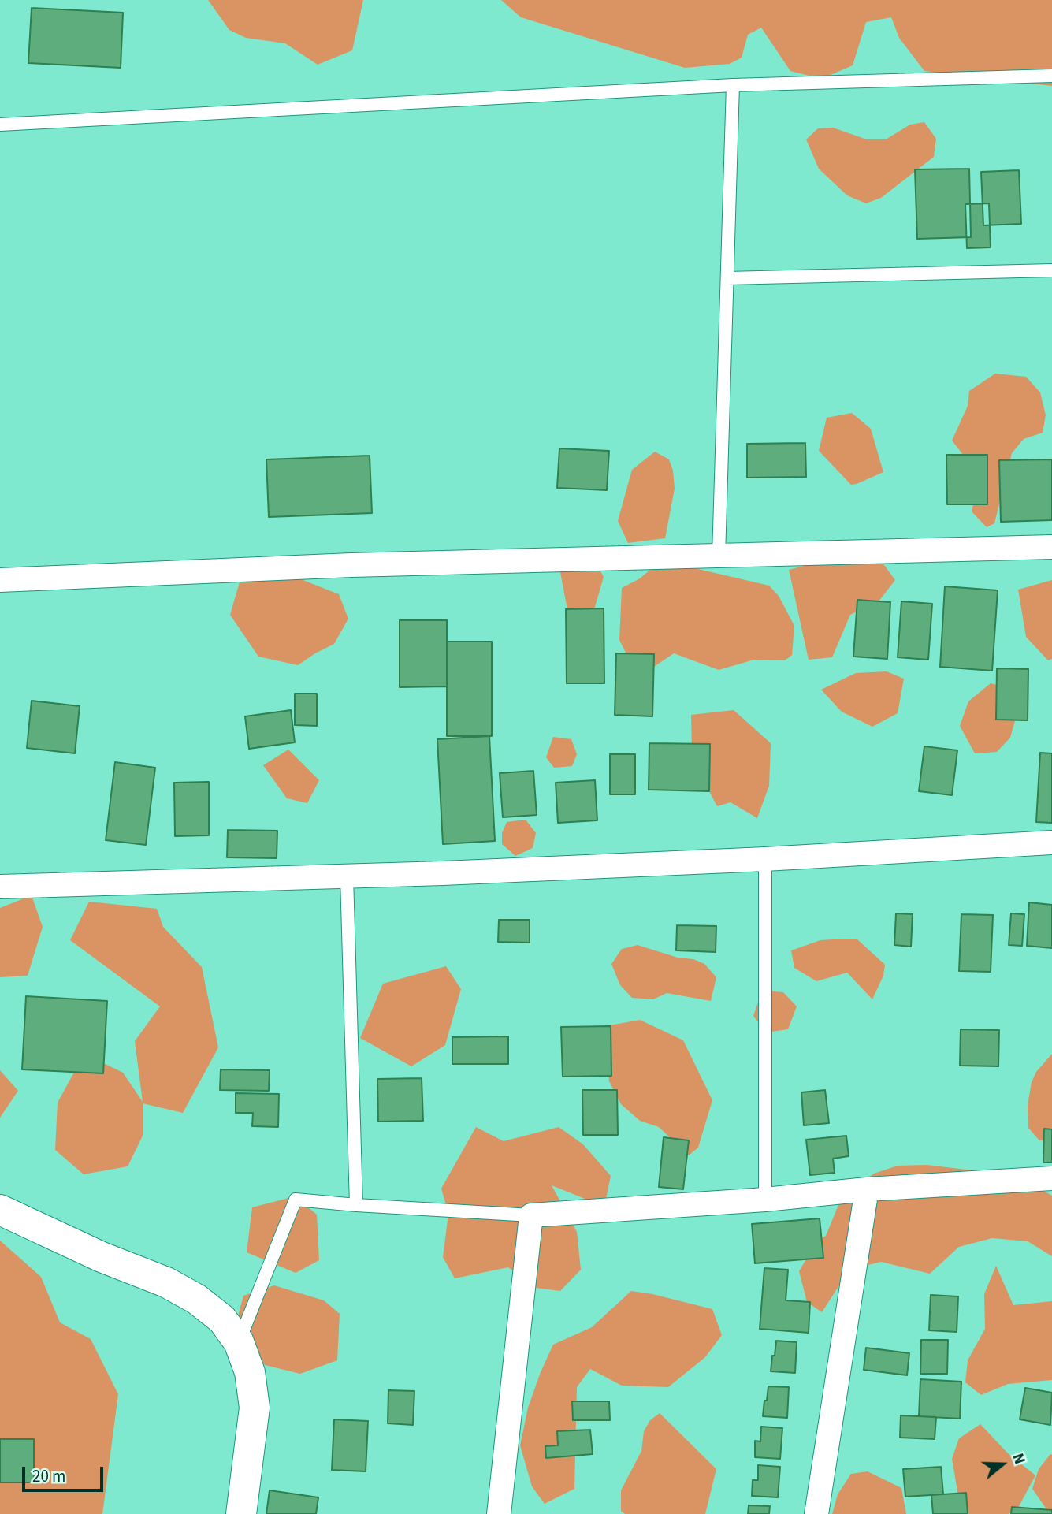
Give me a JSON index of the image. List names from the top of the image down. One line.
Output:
{"scale_bar":"20 m","north":"right"}
